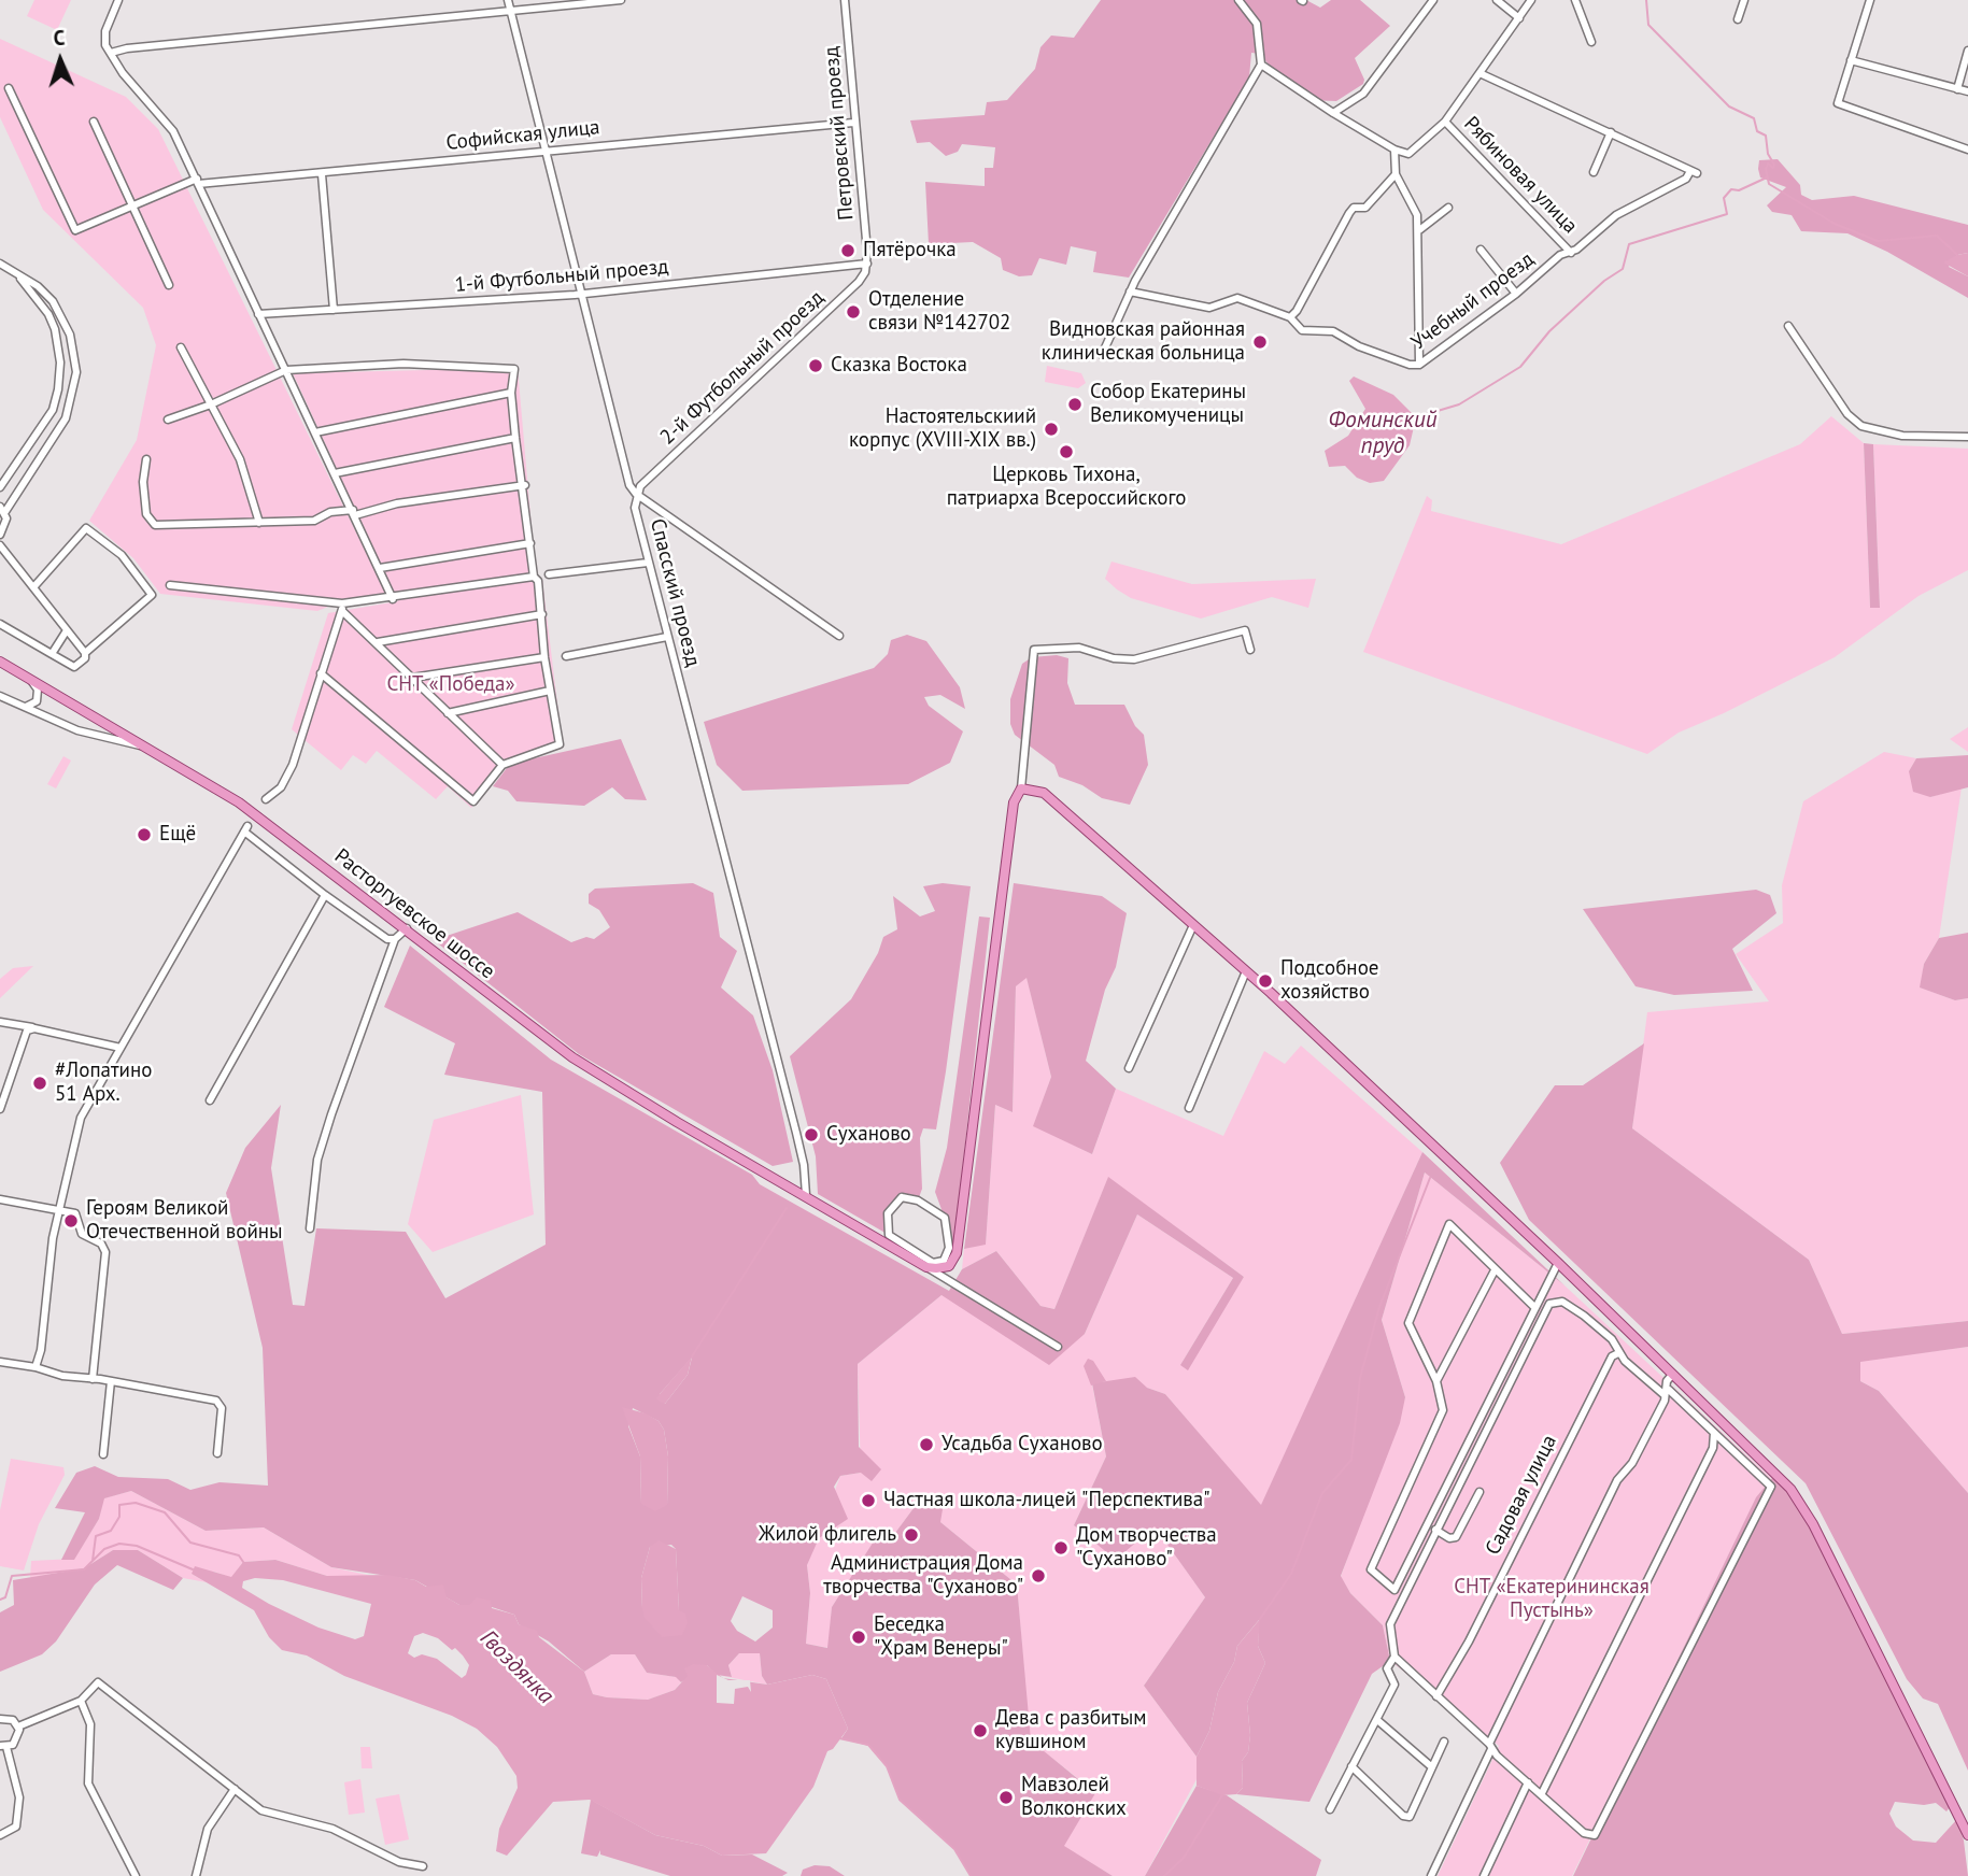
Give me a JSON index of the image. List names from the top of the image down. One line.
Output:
{"streets":{"main road":["Расторгуевское шоссе"],"street":["Петровский проезд","Софийская улица","Рябиновая улица","1-й Футбольный проезд","Учебный проезд","2-й Футбольный проезд","Спасский проезд","Садовая улица"]},"crossings":[["Петровский проезд","Софийская улица"],["Петровский проезд","1-й Футбольный проезд"],["Петровский проезд","2-й Футбольный проезд"],["Софийская улица","Спасский проезд"],["Рябиновая улица","Учебный проезд"],["1-й Футбольный проезд","2-й Футбольный проезд"],["1-й Футбольный проезд","Спасский проезд"],["2-й Футбольный проезд","Спасский проезд"],["Спасский проезд","Расторгуевское шоссе"]],"water":["Фоминский пруд","Гвоздянка"],"parks":["СНТ «Победа»","СНТ «Екатерининская Пустынь»"],"places":["Пятёрочка","Отделение связи №142702","Видновская районная клиническая больница","Сказка Востока","Собор Екатерины Великомученицы","Настоятельскиий корпус (XVIII-XIX вв.)","Церковь Тихона, патриарха Всероссийского","Ещё","Подсобное хозяйство","#Лопатино 51 Арх.","Суханово","Героям Великой Отечественной войны","Усадьба Суханово","Частная школа-лицей \"Перспектива\"","Жилой флигель","Дом творчества \"Суханово\"","Администрация Дома творчества \"Суханово\"","Беседка \"Храм Венеры\"","Дева с разбитым кувшином","Мавзолей Волконских"],"north":"top"}
